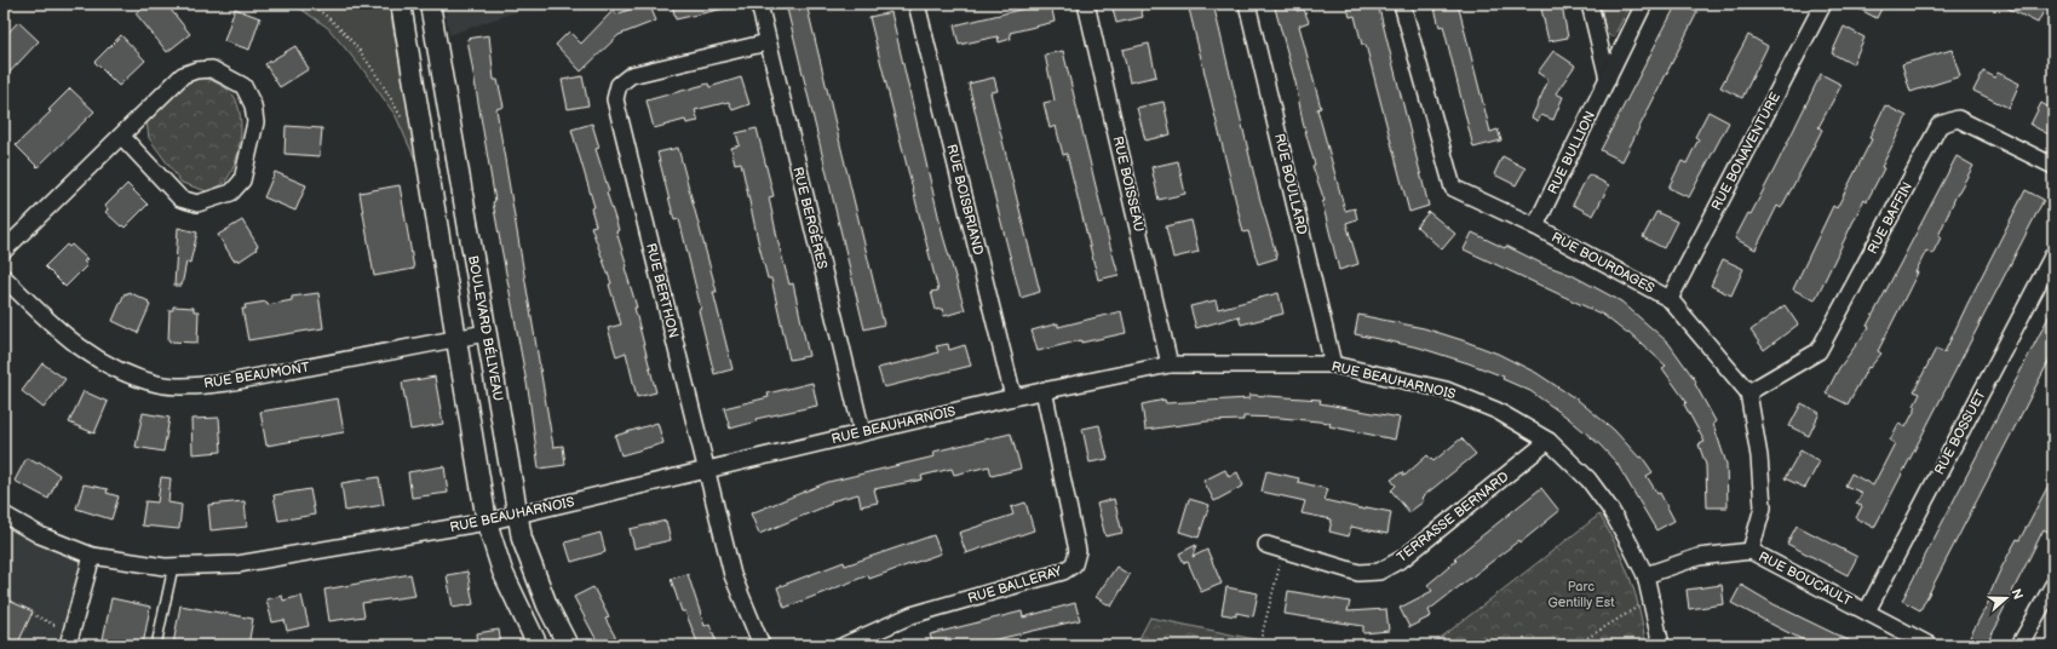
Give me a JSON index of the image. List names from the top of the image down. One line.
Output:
{"streets":{"street":["RUE BONAVENTURE","RUE BULLION","RUE BOISSEAU","RUE BOULLARD","RUE BOISBRIAND","RUE BERGÈRES","RUE BAFFIN","RUE BOURDAGES","RUE BERTHON","BOULEVARD BÉLIVEAU","RUE BEAUMONT","RUE BEAUHARNOIS","RUE BOSSUET","TERRASSE BERNARD","RUE BOUCAULT","RUE BALLERAY"]},"crossings":[["RUE BONAVENTURE","RUE BOURDAGES"],["RUE BULLION","RUE BOURDAGES"],["RUE BOISSEAU","RUE BEAUHARNOIS"],["RUE BOULLARD","RUE BEAUHARNOIS"],["RUE BOISBRIAND","RUE BEAUHARNOIS"],["RUE BERGÈRES","RUE BERTHON"],["RUE BERGÈRES","RUE BEAUHARNOIS"],["RUE BAFFIN","RUE BOURDAGES"],["RUE BERTHON","RUE BEAUHARNOIS"],["BOULEVARD BÉLIVEAU","RUE BEAUMONT"],["BOULEVARD BÉLIVEAU","RUE BEAUHARNOIS"],["RUE BEAUHARNOIS","TERRASSE BERNARD"],["RUE BEAUHARNOIS","RUE BOUCAULT"],["RUE BEAUHARNOIS","RUE BALLERAY"],["RUE BOSSUET","RUE BOUCAULT"]],"parks":["Parc Gentilly Est"],"north":"right"}
